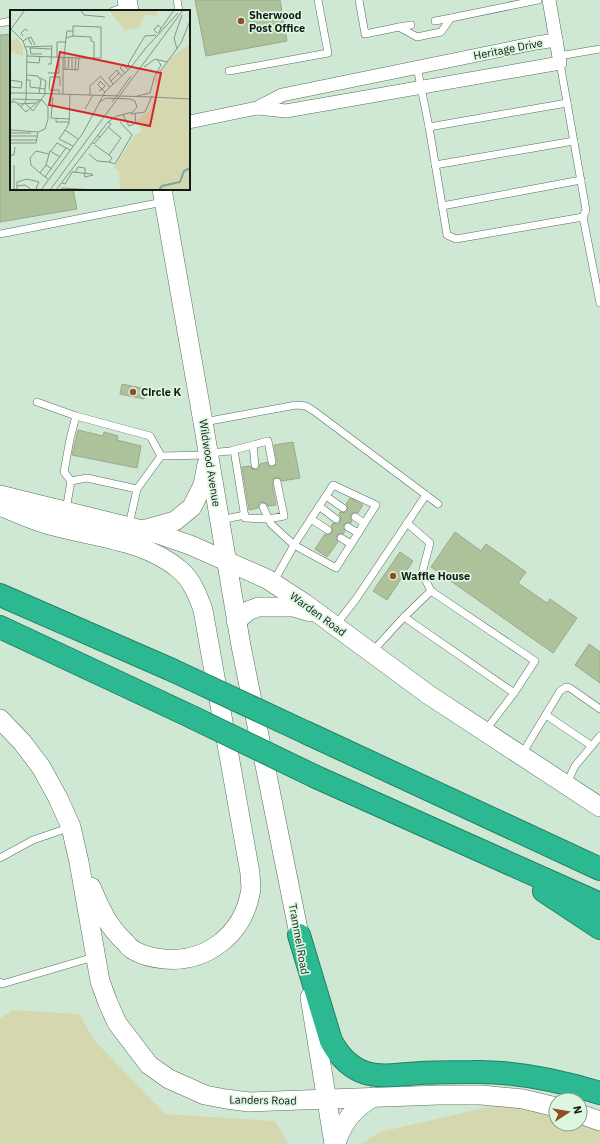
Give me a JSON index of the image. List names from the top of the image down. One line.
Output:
{"streets":{"main road":["Wildwood Avenue","Warden Road","Trammel Road","Landers Road"],"street":["Heritage Drive"]},"crossings":[["Wildwood Avenue","Warden Road"],["Wildwood Avenue","Trammel Road"],["Trammel Road","Landers Road"]],"places":["Sherwood Post Office","Circle K","Waffle House"],"north":"right"}
